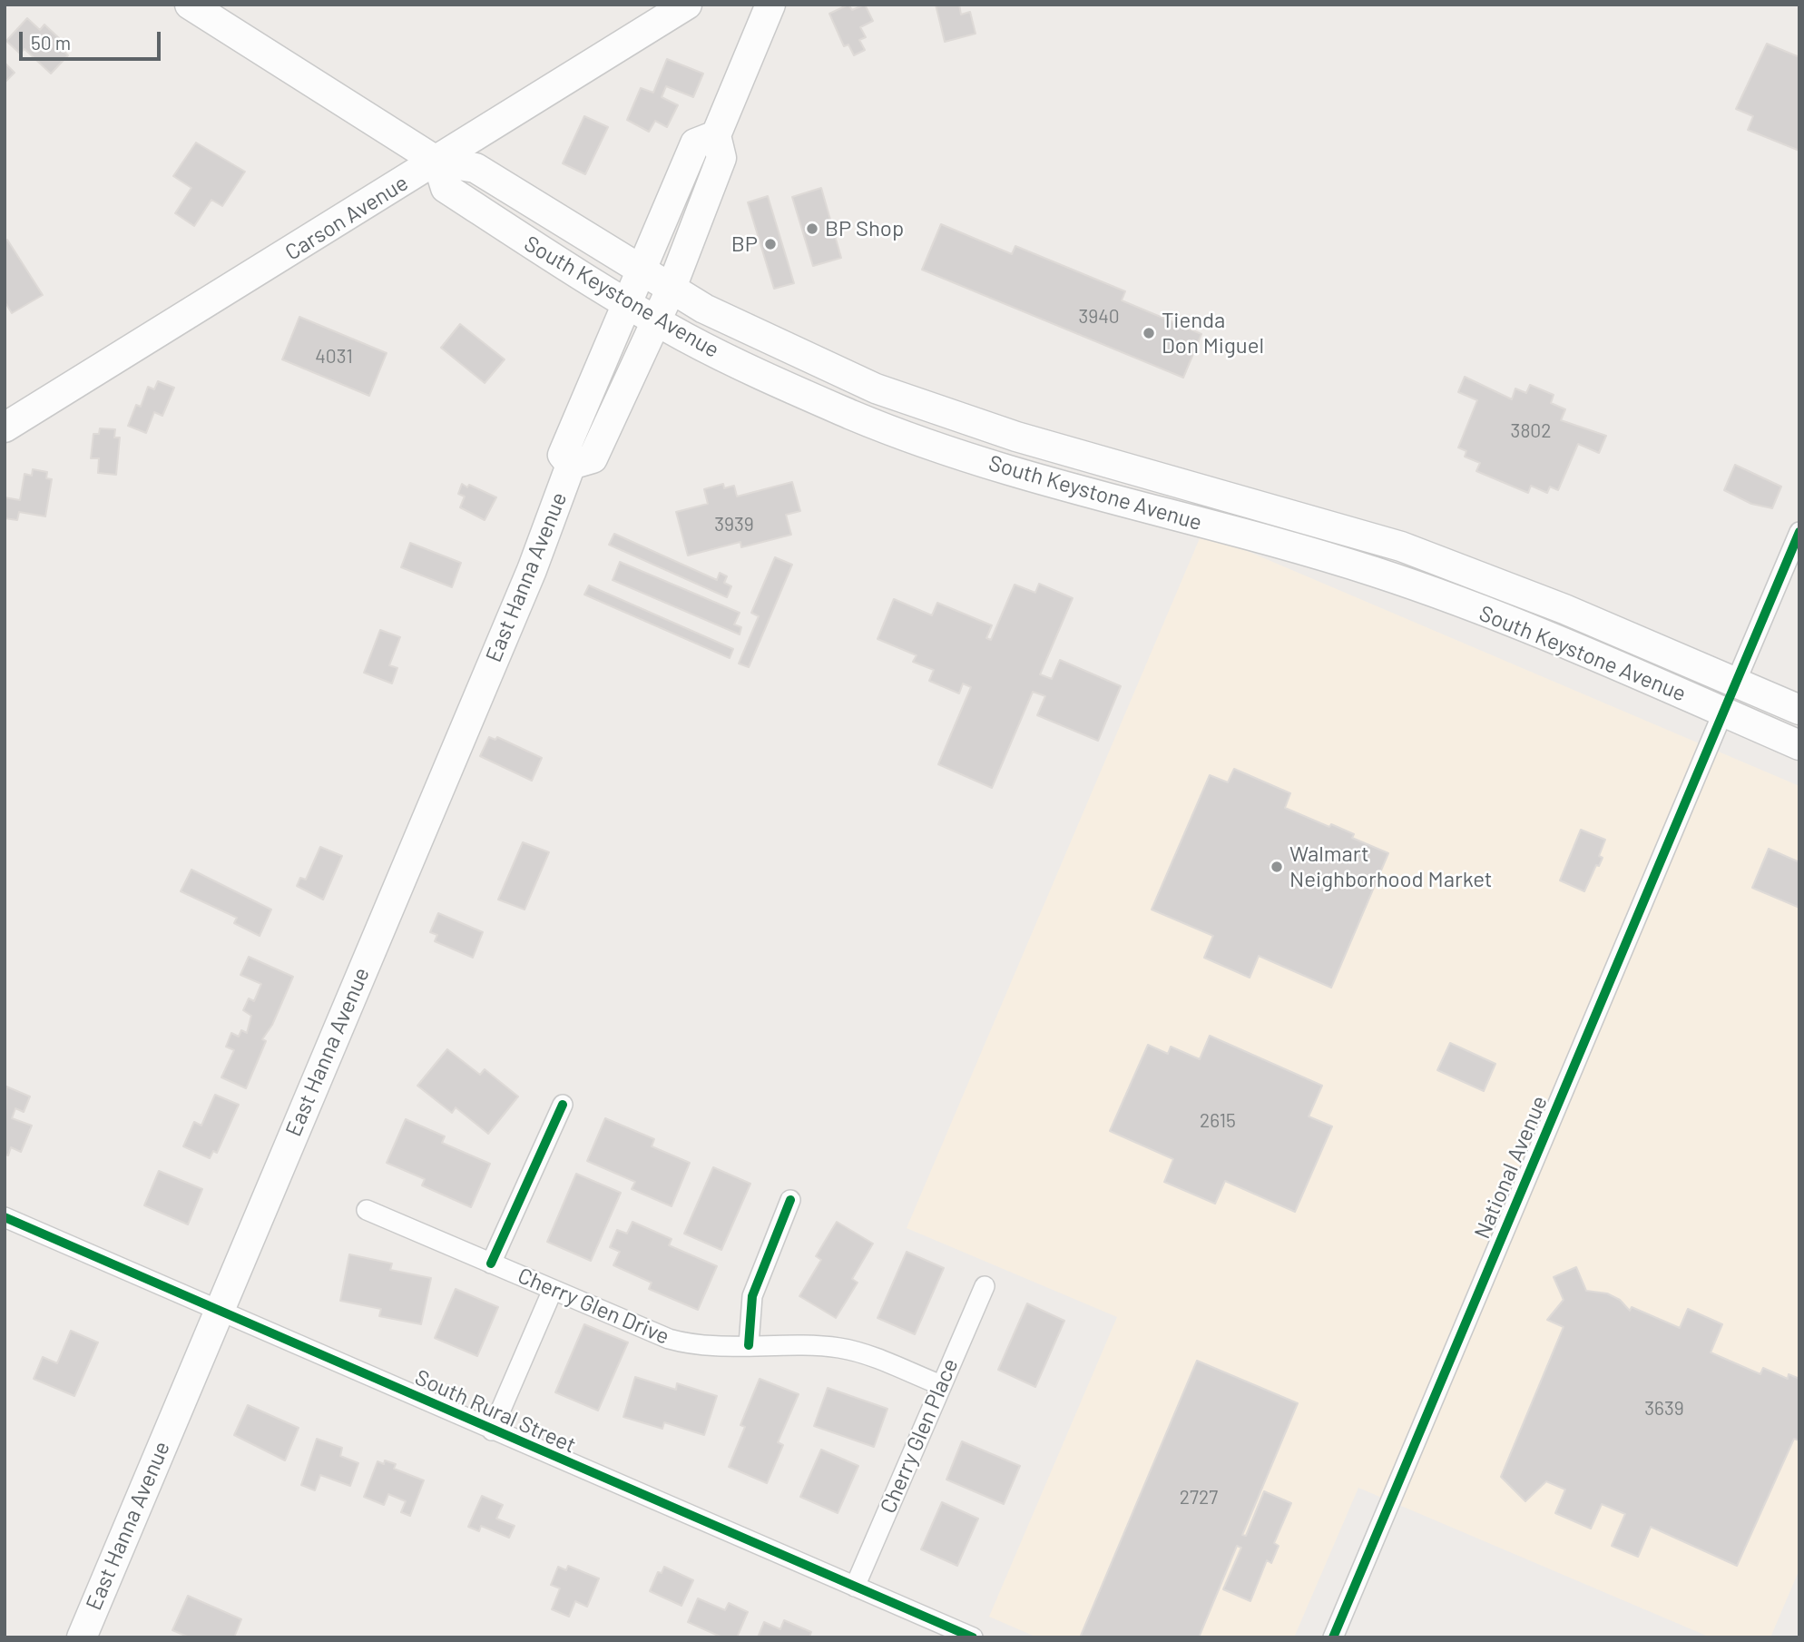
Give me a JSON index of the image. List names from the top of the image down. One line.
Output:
{"streets":{"main road":["Carson Avenue","South Keystone Avenue","East Hanna Avenue"],"street":["National Avenue","Cherry Glen Drive","South Rural Street","Cherry Glen Place"]},"crossings":[["Carson Avenue","South Keystone Avenue"],["South Keystone Avenue","East Hanna Avenue"],["South Keystone Avenue","National Avenue"],["East Hanna Avenue","South Rural Street"],["Cherry Glen Drive","Cherry Glen Place"],["South Rural Street","Cherry Glen Place"]],"places":["BP Shop","BP","Tienda Don Miguel","Walmart Neighborhood Market"],"house_numbers":["3940","4031","3802","3939","2615","3639","2727"],"scale_bar":"50 m"}
